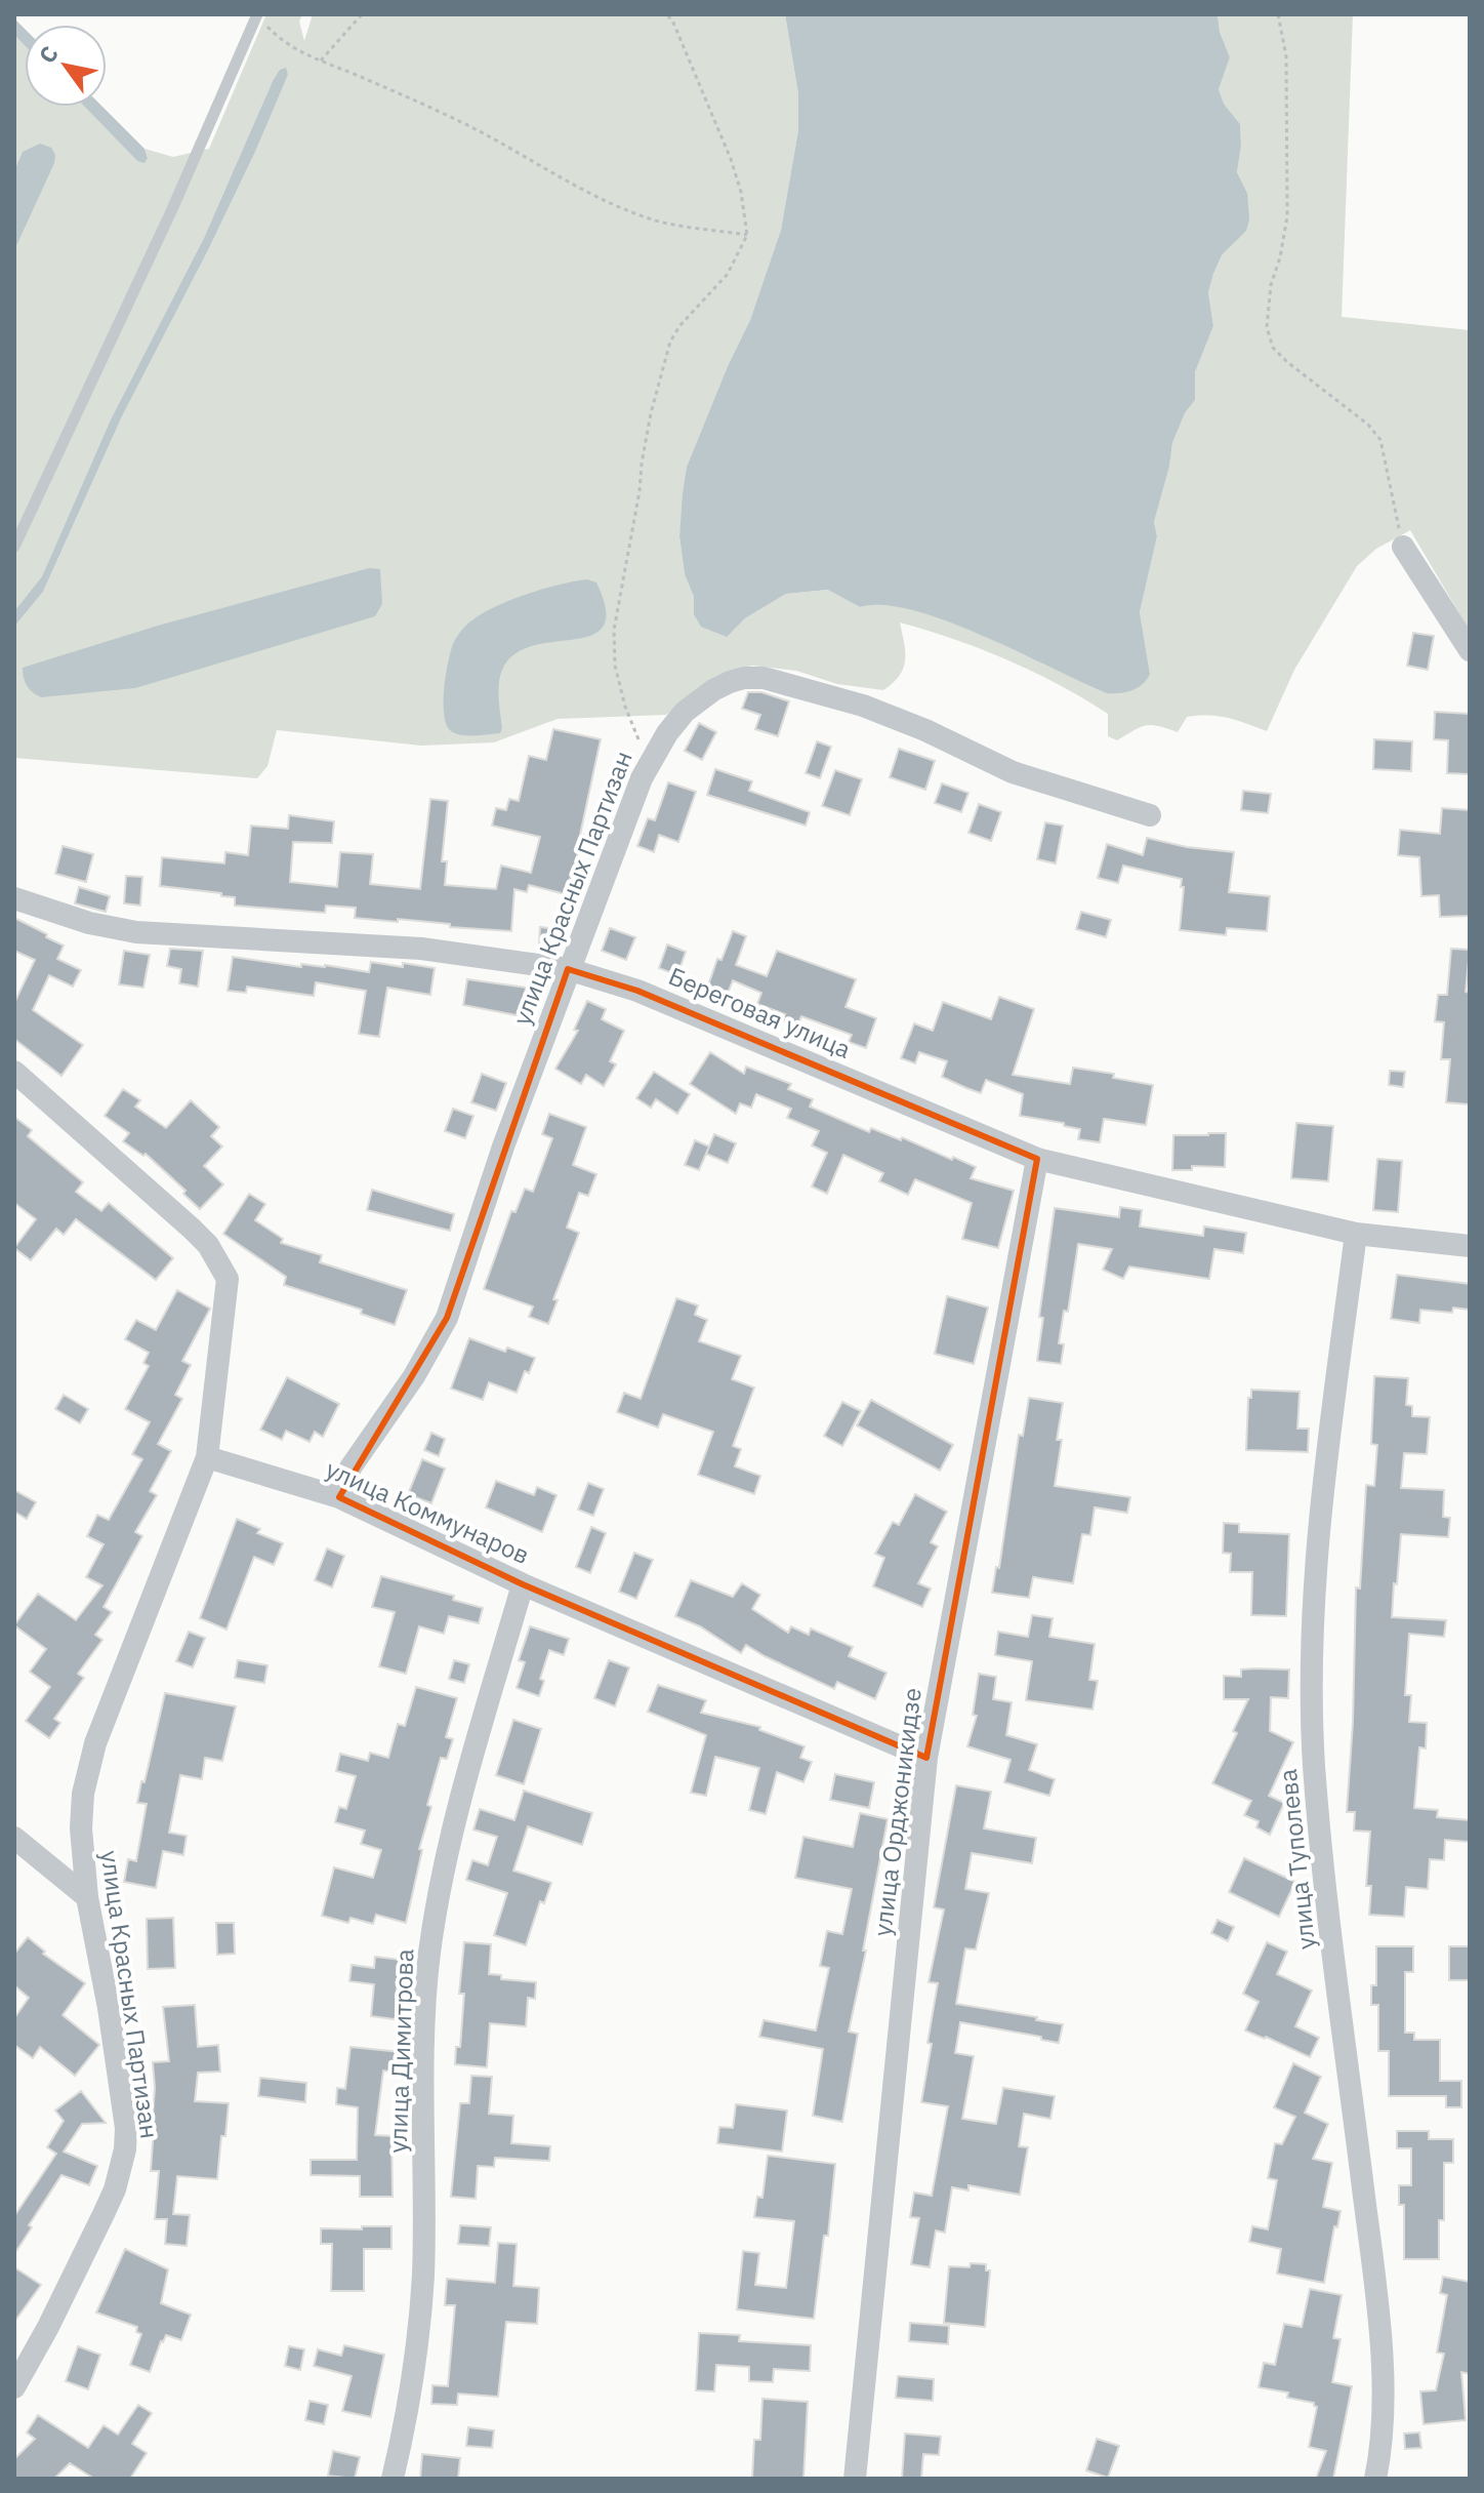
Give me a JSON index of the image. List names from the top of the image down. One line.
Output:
{"streets":{"street":["улица Красных Партизан","Береговая улица","улица Коммунаров","улица Орджоникидзе","улица Туполева","улица Димитрова"]},"crossings":[["улица Красных Партизан","Береговая улица"],["улица Красных Партизан","улица Коммунаров"],["Береговая улица","улица Орджоникидзе"],["Береговая улица","улица Туполева"],["улица Коммунаров","улица Орджоникидзе"],["улица Коммунаров","улица Димитрова"]],"north":"top left"}
